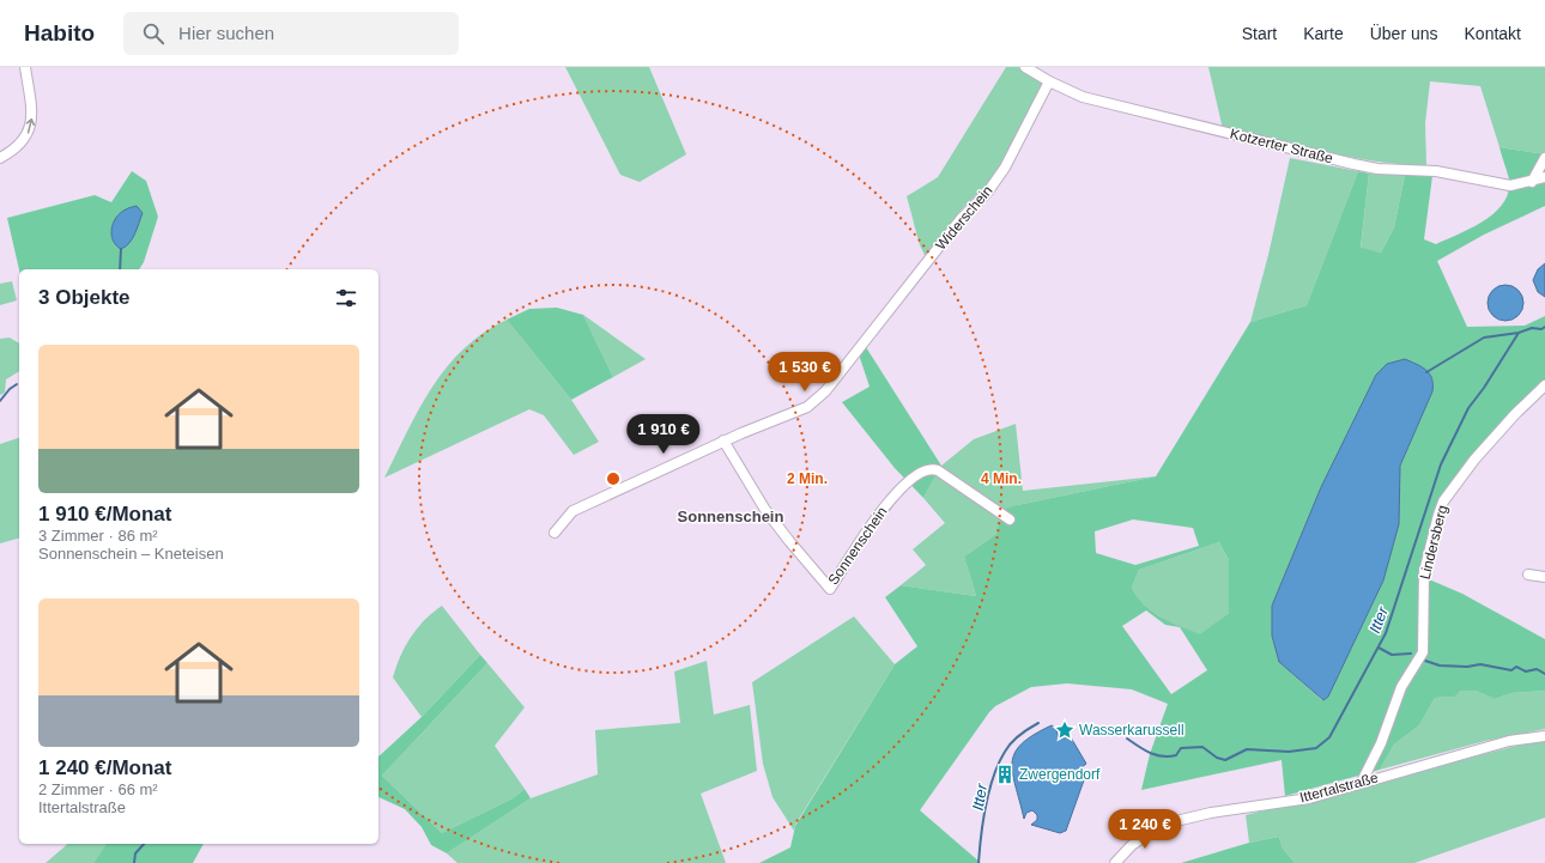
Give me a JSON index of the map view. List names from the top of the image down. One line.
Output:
{"streets":{"street":["Kotzerter Straße","Widerschein","Lindersberg","Sonnenschein","Ittertalstraße"]},"crossings":[["Kotzerter Straße","Widerschein"],["Widerschein","Sonnenschein"],["Lindersberg","Ittertalstraße"]],"districts":["Sonnenschein"],"water":["Itter"],"places":{"place":["Wasserkarussell"],"building":["Zwergendorf"]},"page":{"header":"Habito","search":"Hier suchen","nav":["Start","Karte","Über uns","Kontakt"],"heading":"3 Objekte","list":[{"name":"1 910 €/Monat","note":"3 Zimmer · 86 m² · Sonnenschein – Kneteisen"},{"name":"1 240 €/Monat","note":"2 Zimmer · 66 m² · Ittertalstraße"}],"price":["1 530 €","1 910 €","1 240 €"]},"rings":["2 Min.","4 Min."]}
